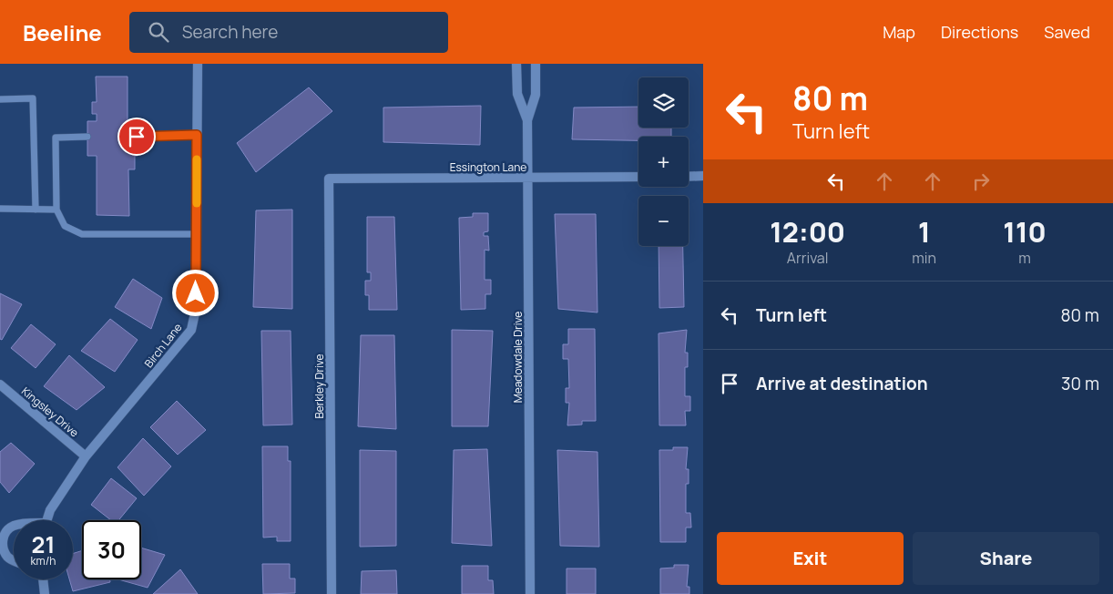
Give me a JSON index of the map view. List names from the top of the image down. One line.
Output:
{"streets":{"street":["Essington Lane","Birch Lane","Meadowdale Drive","Berkley Drive","Kingsley Drive"]},"crossings":[["Essington Lane","Meadowdale Drive"],["Essington Lane","Berkley Drive"],["Birch Lane","Kingsley Drive"]],"page":{"header":"Beeline","search":"Search here","nav":["Map","Directions","Saved"],"turn":["80 m","Turn left"],"map_buttons":["+","−"],"eta":["12:00","Arrival","1","min","110","m"],"list":[{"name":"Turn left","value":"80 m"},{"name":"Arrive at destination","value":"30 m"}],"speed":"21 km/h","limit":"30","buttons":["Exit","Share"]}}
